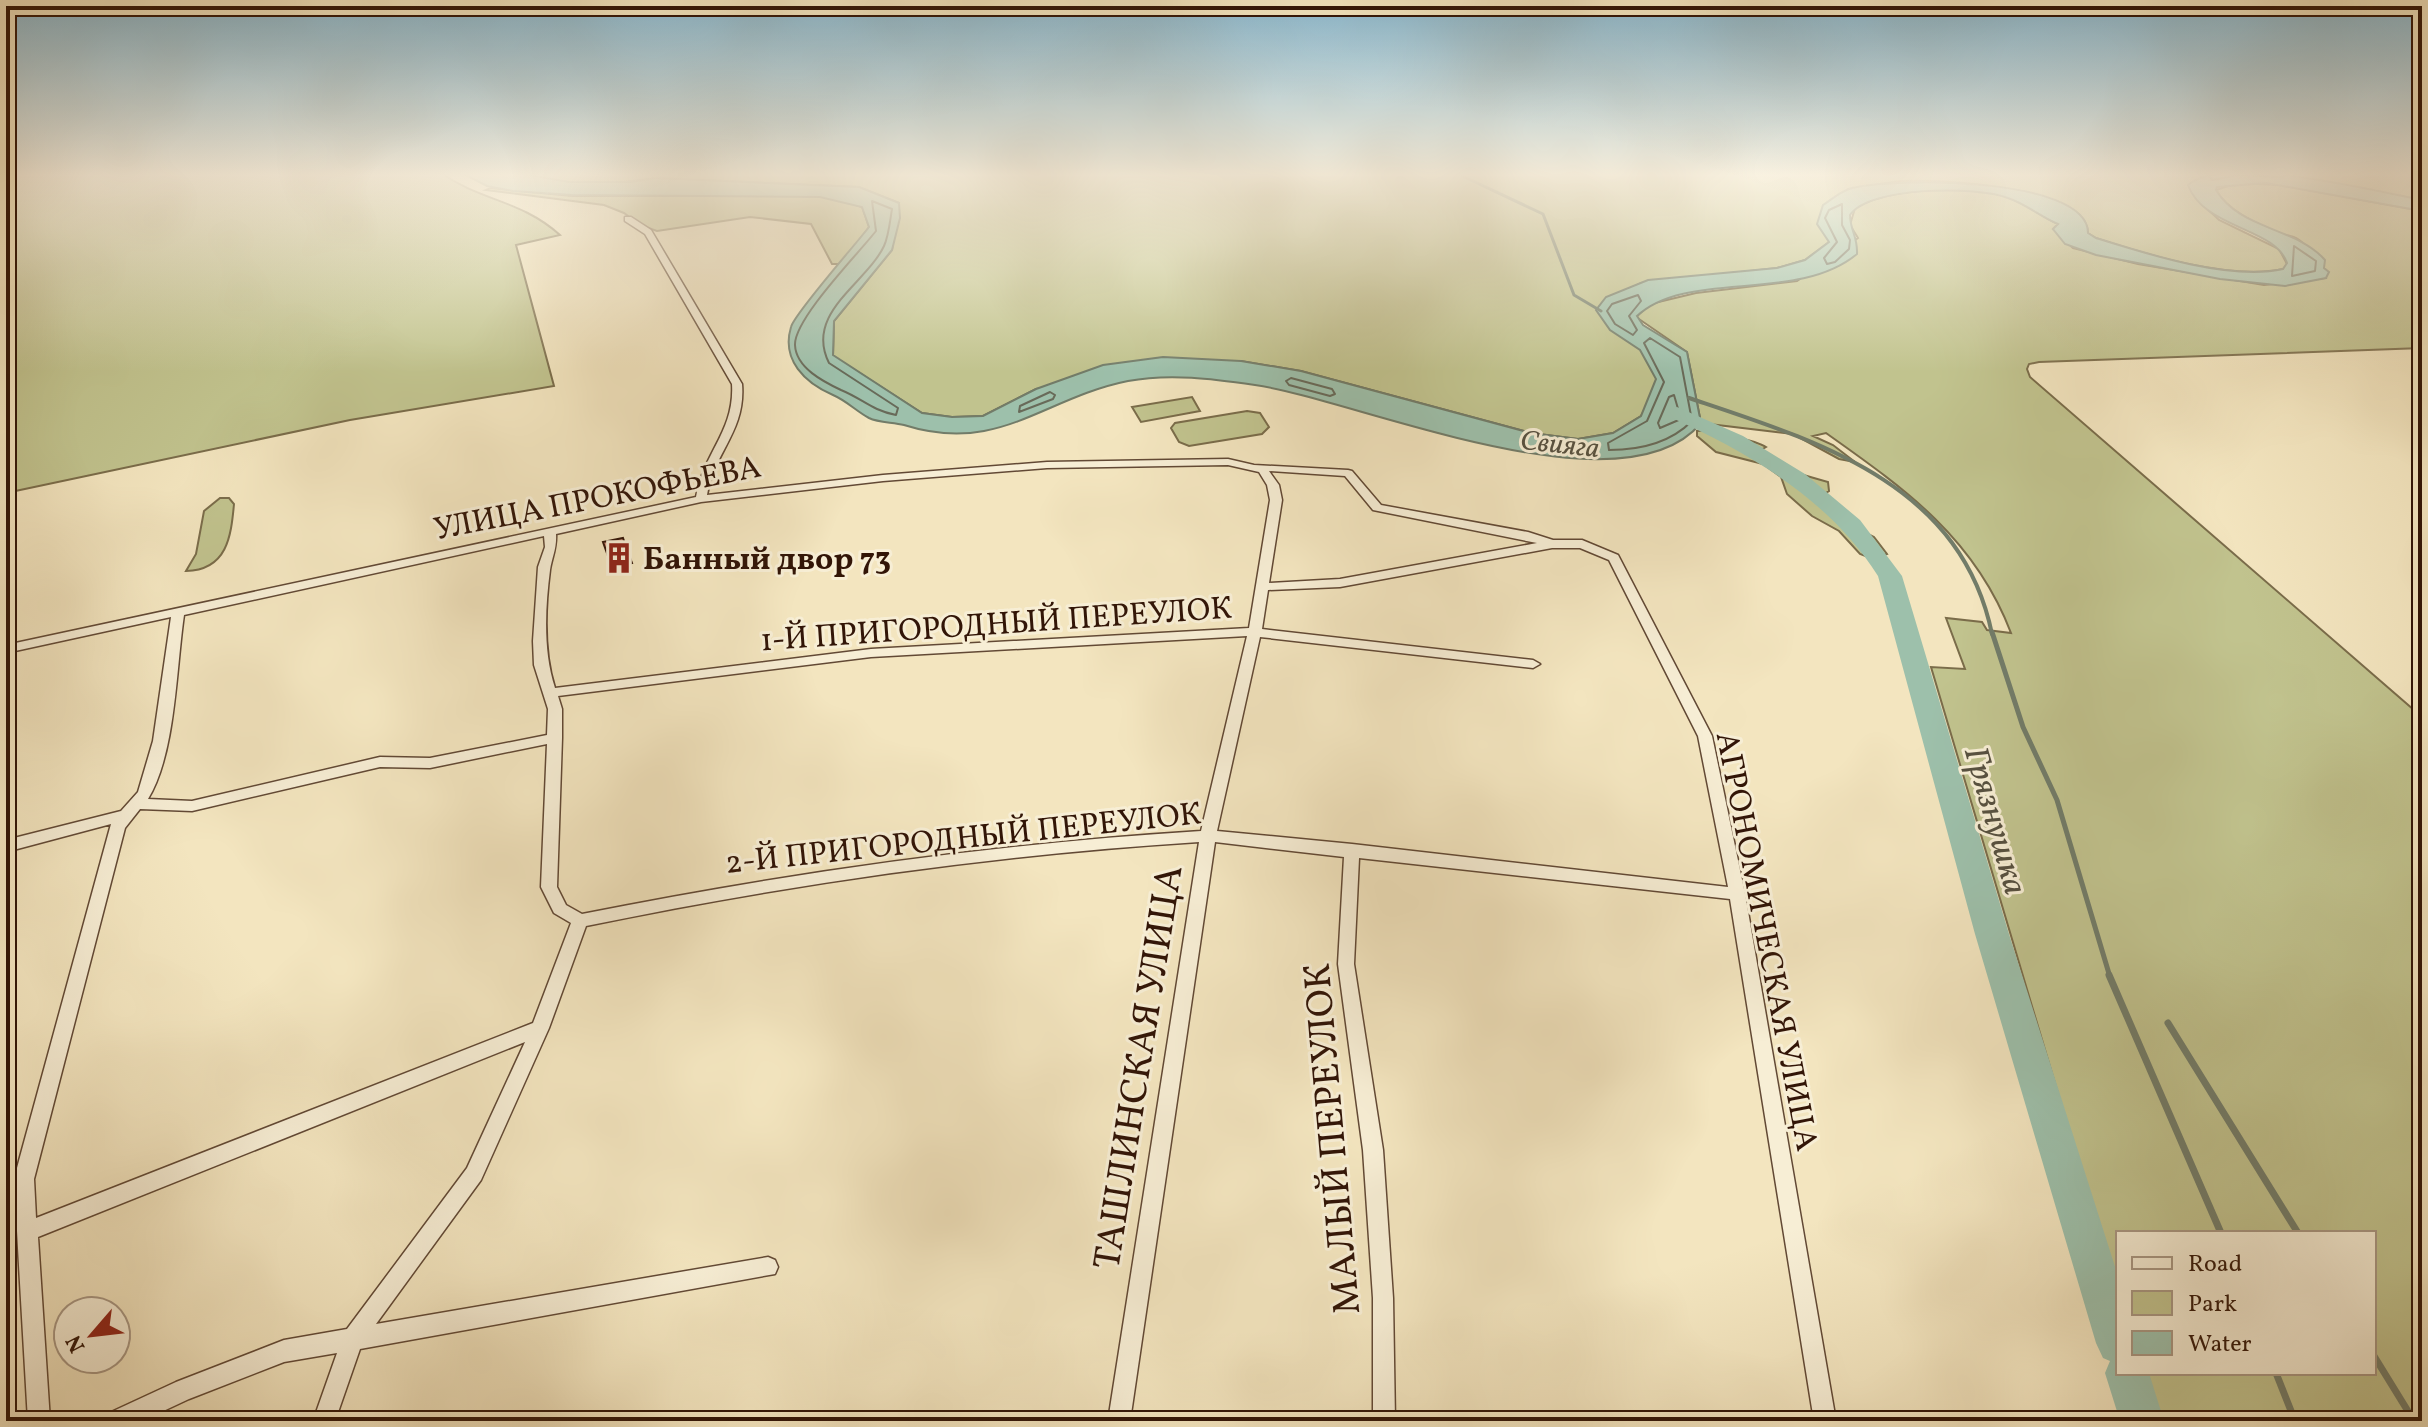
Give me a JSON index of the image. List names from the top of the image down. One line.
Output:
{"streets":{"street":["УЛИЦА ПРОКОФЬЕВА","1-Й ПРИГОРОДНЫЙ ПЕРЕУЛОК","2-Й ПРИГОРОДНЫЙ ПЕРЕУЛОК","АГРОНОМИЧЕСКАЯ УЛИЦА","ТАШЛИНСКАЯ УЛИЦА","МАЛЫЙ ПЕРЕУЛОК"]},"crossings":[["УЛИЦА ПРОКОФЬЕВА","ТАШЛИНСКАЯ УЛИЦА"],["1-Й ПРИГОРОДНЫЙ ПЕРЕУЛОК","ТАШЛИНСКАЯ УЛИЦА"],["2-Й ПРИГОРОДНЫЙ ПЕРЕУЛОК","АГРОНОМИЧЕСКАЯ УЛИЦА"],["2-Й ПРИГОРОДНЫЙ ПЕРЕУЛОК","ТАШЛИНСКАЯ УЛИЦА"],["2-Й ПРИГОРОДНЫЙ ПЕРЕУЛОК","МАЛЫЙ ПЕРЕУЛОК"],["АГРОНОМИЧЕСКАЯ УЛИЦА","ТАШЛИНСКАЯ УЛИЦА"]],"water":["Свияга","Грязнушка"],"places":{"building":["Банный двор 73"]},"legend":["Road","Park","Water"],"north":"bottom left"}
